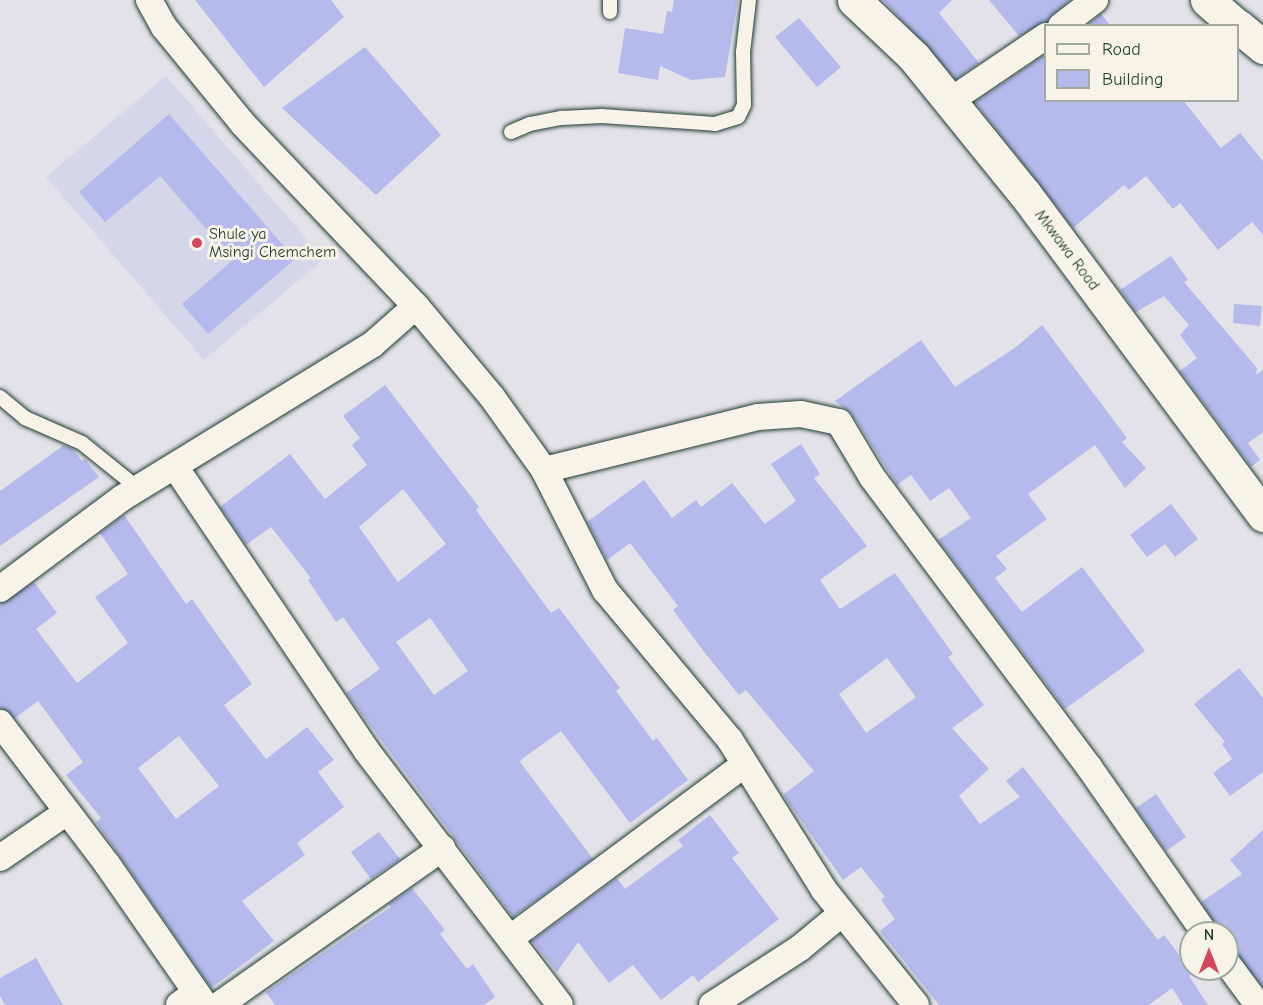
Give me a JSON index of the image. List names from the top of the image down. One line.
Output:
{"streets":{"street":["Mkwawa Road"]},"places":["Shule ya Msingi Chemchem"],"legend":["Road","Building"],"north":"top"}
